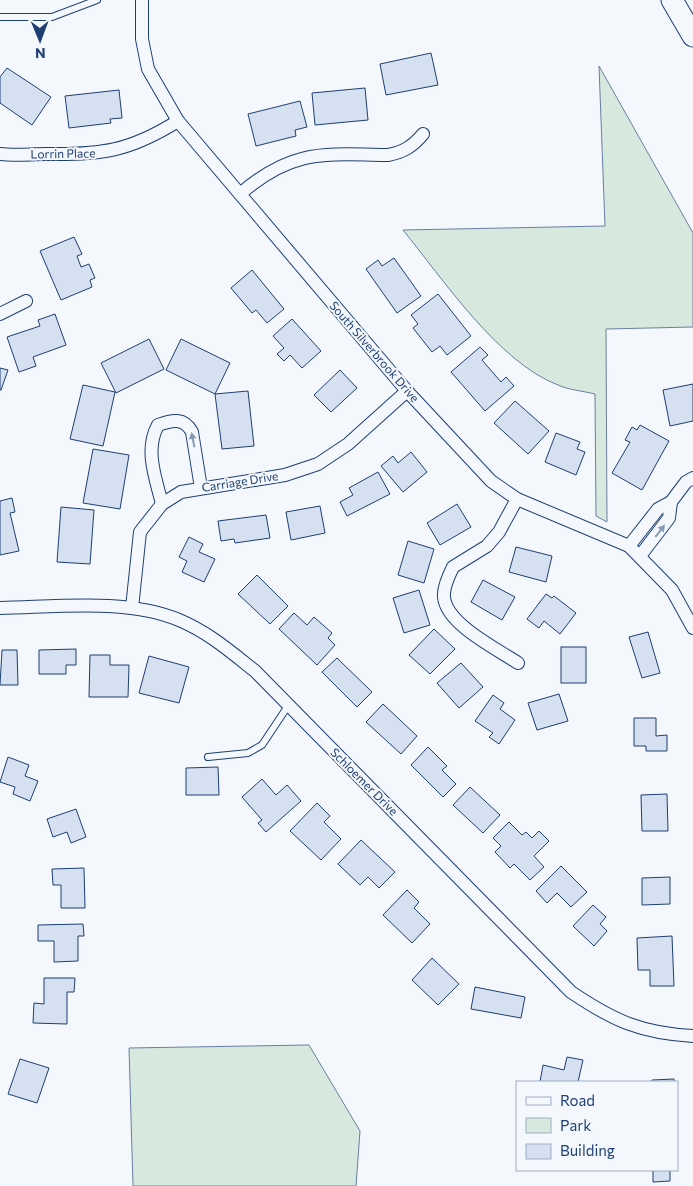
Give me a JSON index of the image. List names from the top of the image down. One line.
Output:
{"streets":{"street":["Lorrin Place","South Silverbrook Drive","Carriage Drive","Schloemer Drive"]},"crossings":[["Lorrin Place","South Silverbrook Drive"],["South Silverbrook Drive","Carriage Drive"],["Carriage Drive","Schloemer Drive"]],"legend":["Road","Park","Building"],"north":"bottom"}
